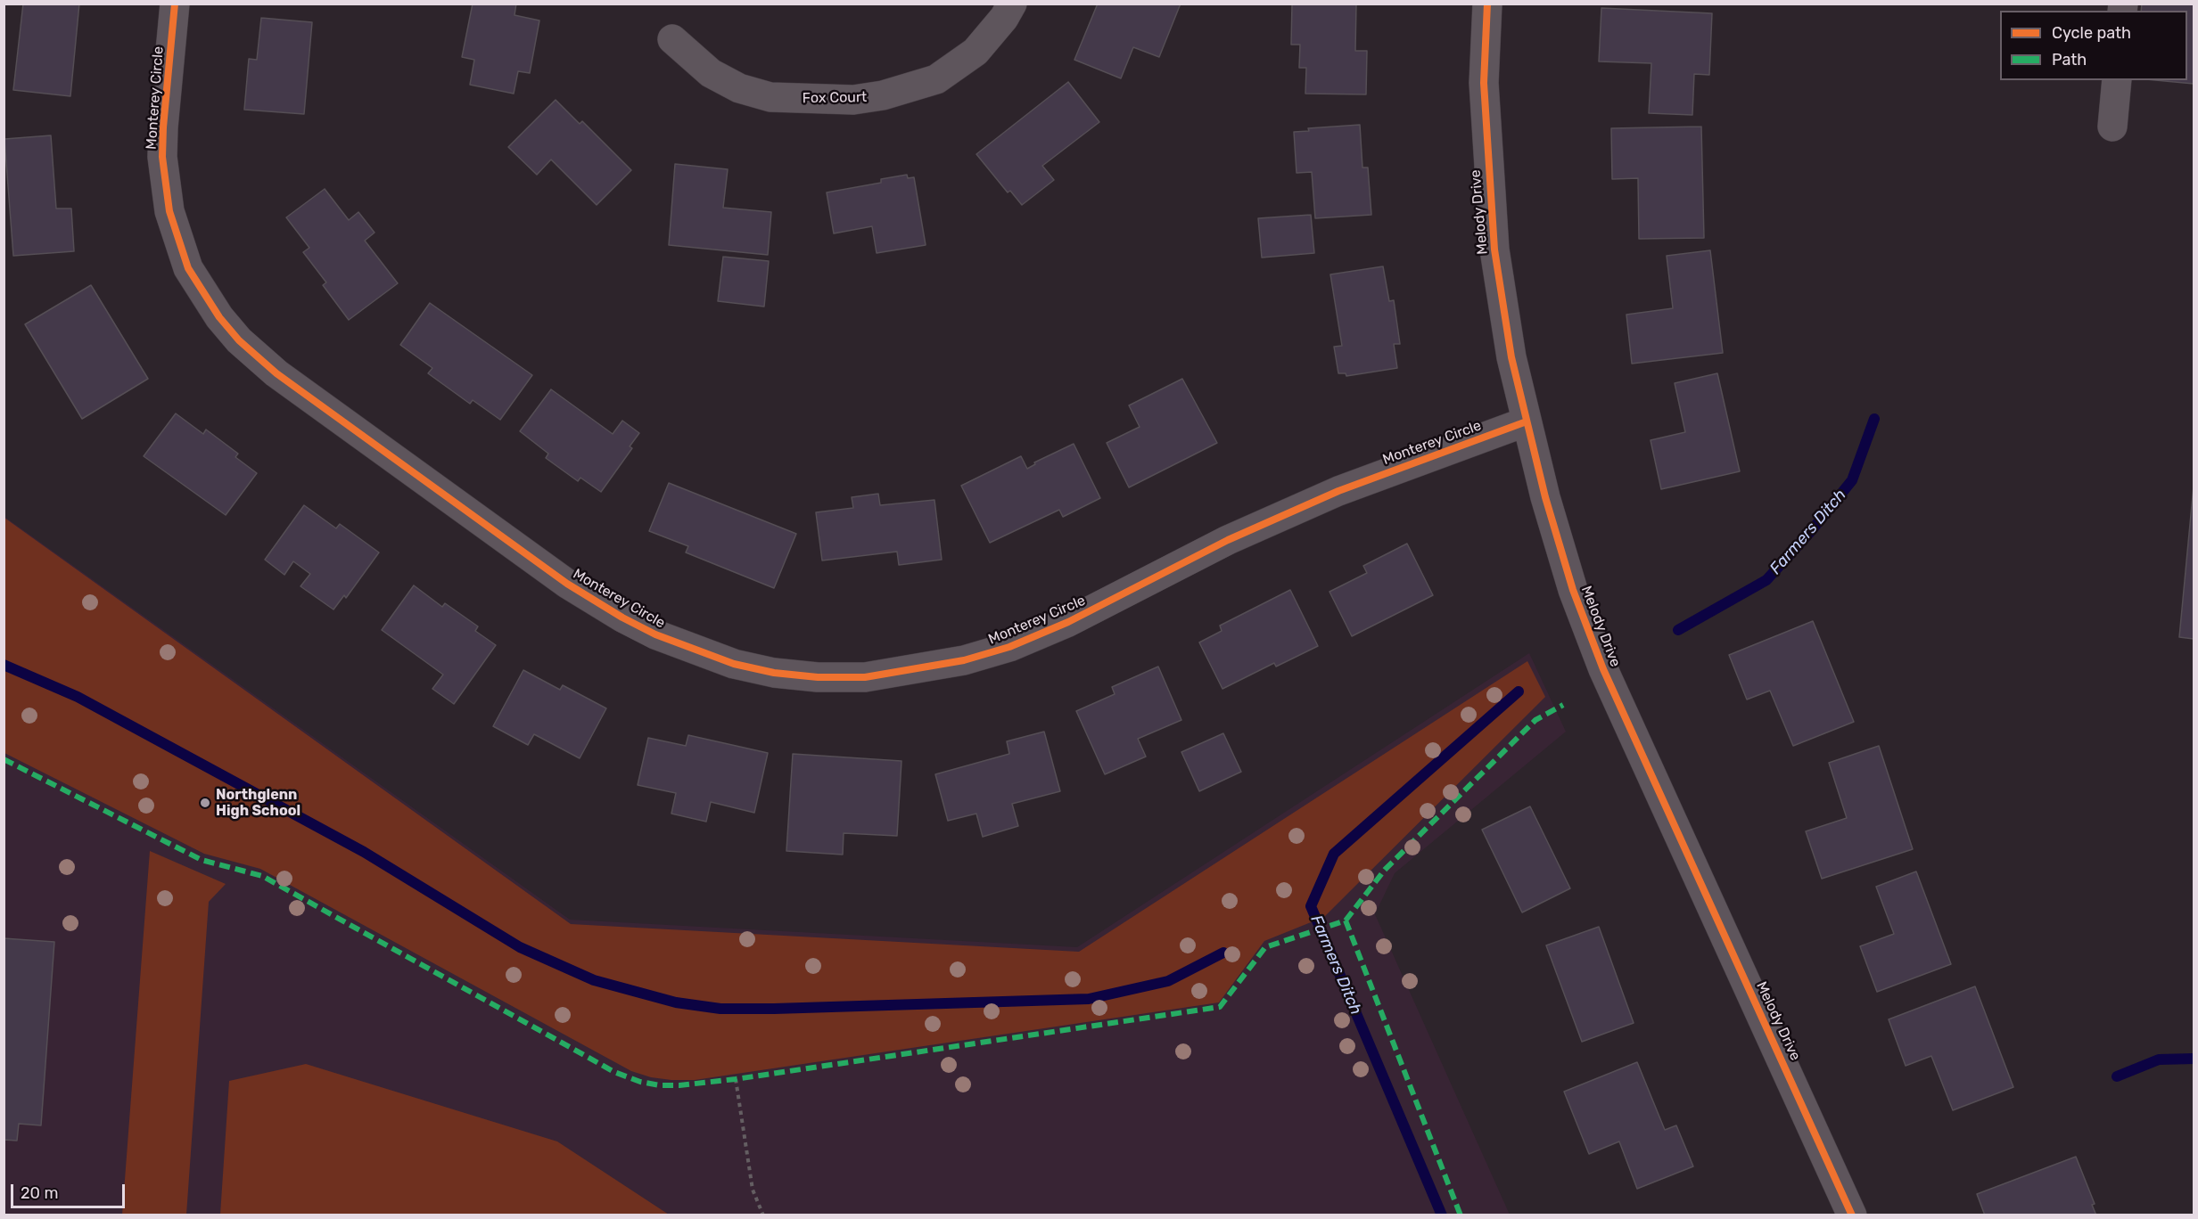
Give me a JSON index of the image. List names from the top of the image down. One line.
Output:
{"streets":{"street":["Monterey Circle","Fox Court","Melody Drive"]},"crossings":[["Monterey Circle","Melody Drive"]],"water":["Farmers Ditch"],"places":["Northglenn High School"],"legend":["Cycle path","Path"],"scale_bar":"20 m"}
